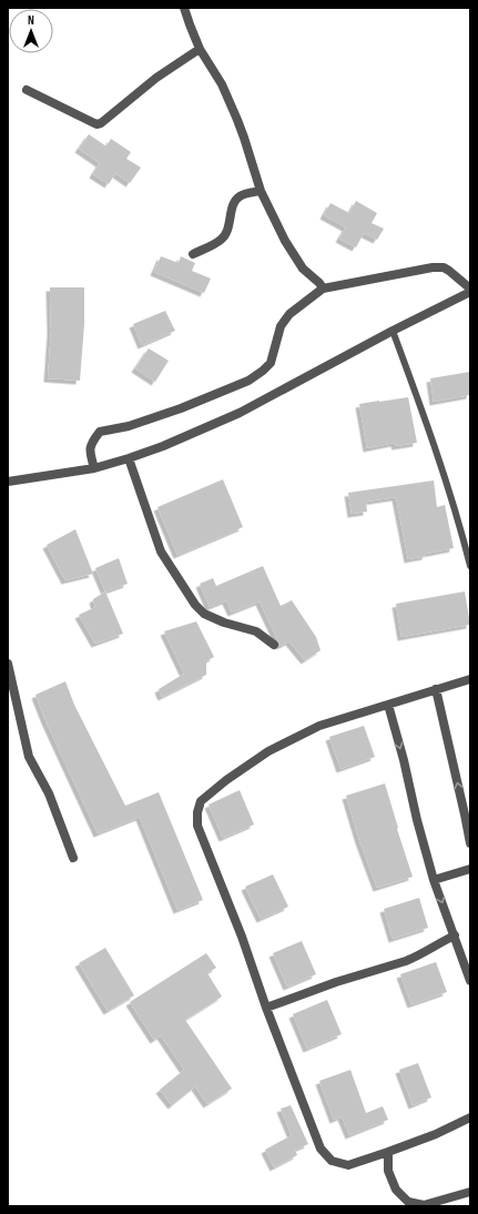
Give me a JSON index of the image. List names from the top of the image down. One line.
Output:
{"north":"top"}
